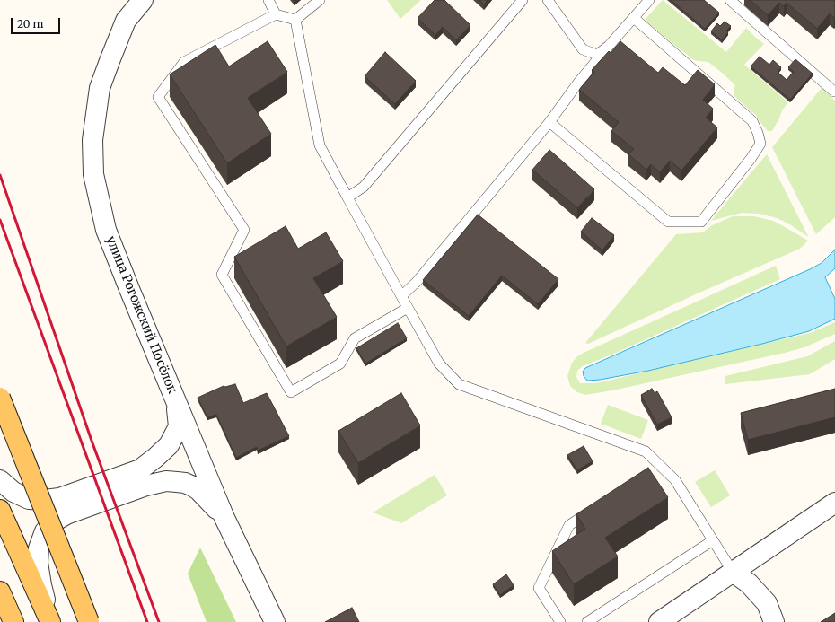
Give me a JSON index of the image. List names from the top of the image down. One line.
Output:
{"streets":{"street":["улица Рогожский Посёлок"]},"scale_bar":"20 m"}
